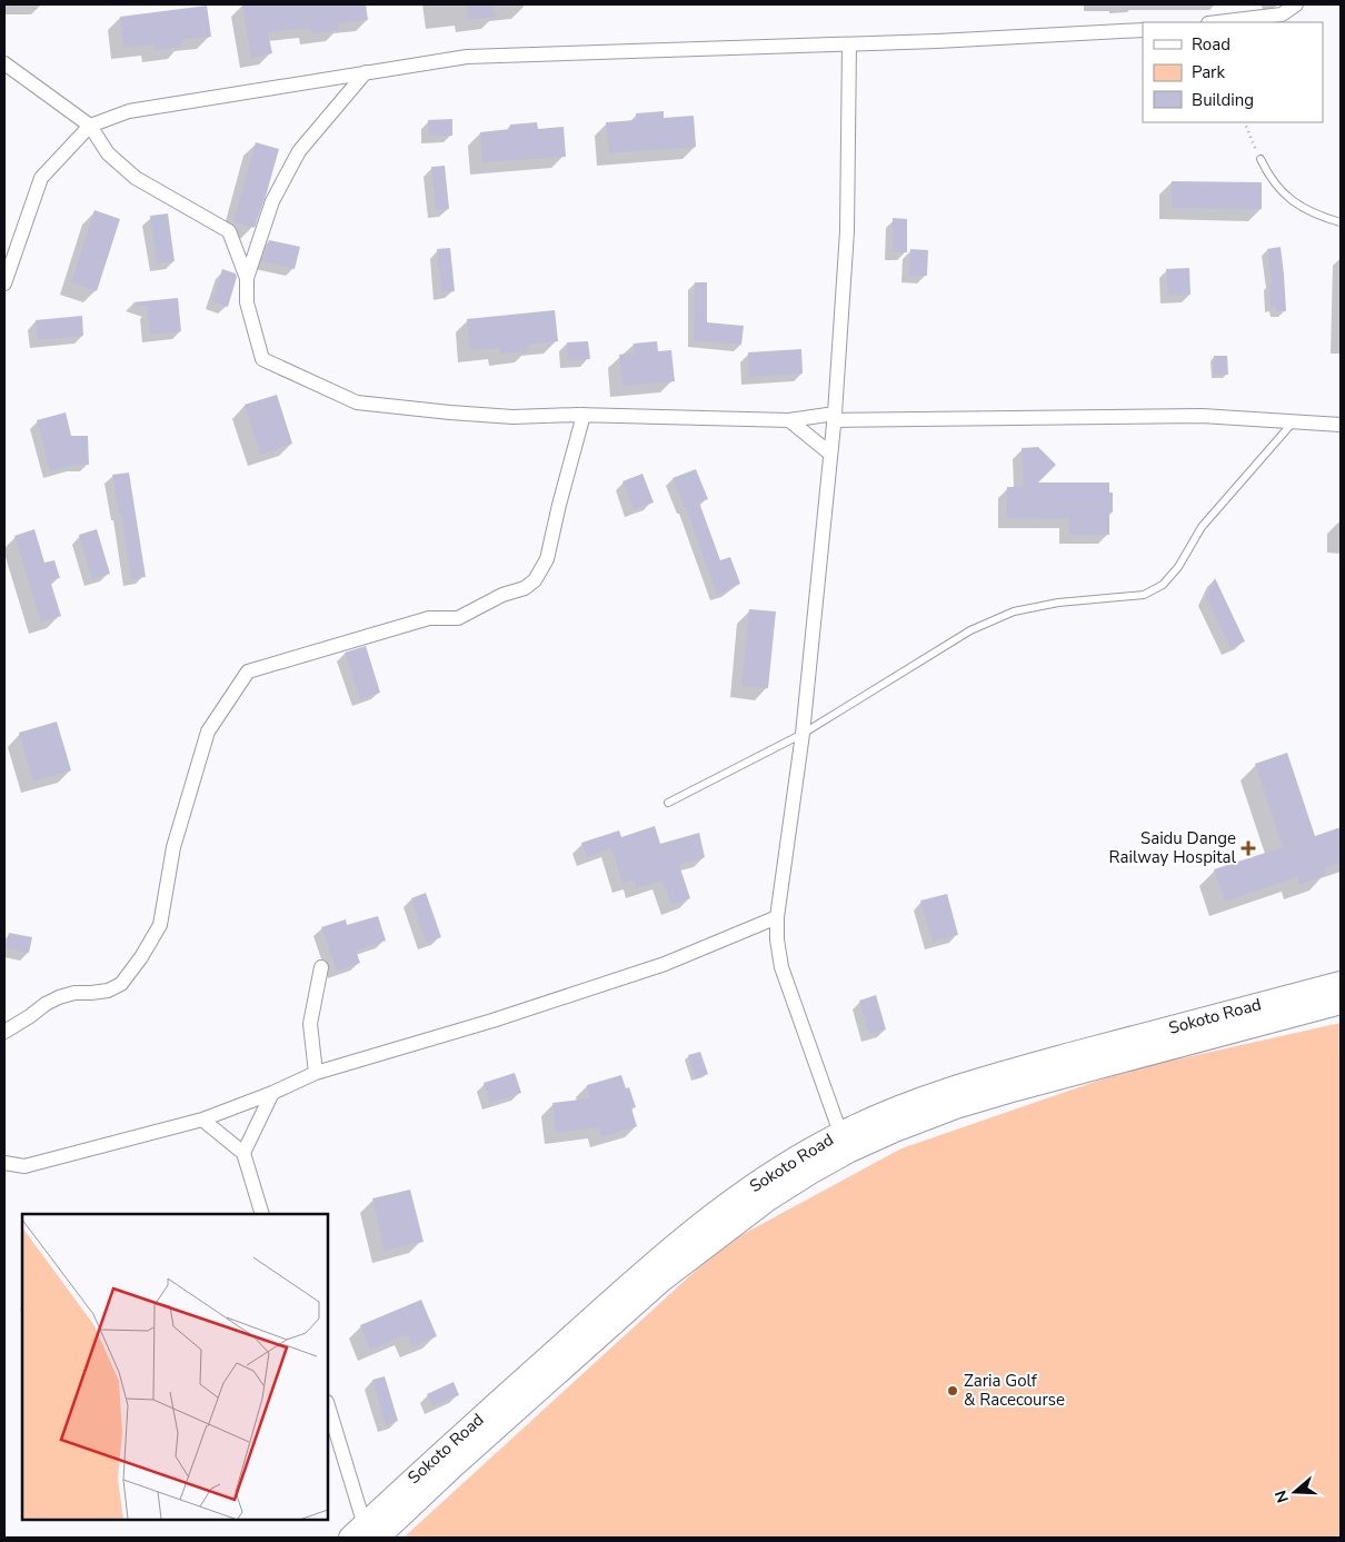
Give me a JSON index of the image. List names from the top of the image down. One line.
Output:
{"streets":{"main road":["Sokoto Road"]},"places":{"health":["Saidu Dange Railway Hospital"],"other":["Zaria Golf & Racecourse"]},"legend":["Road","Park","Building"],"north":"left"}
